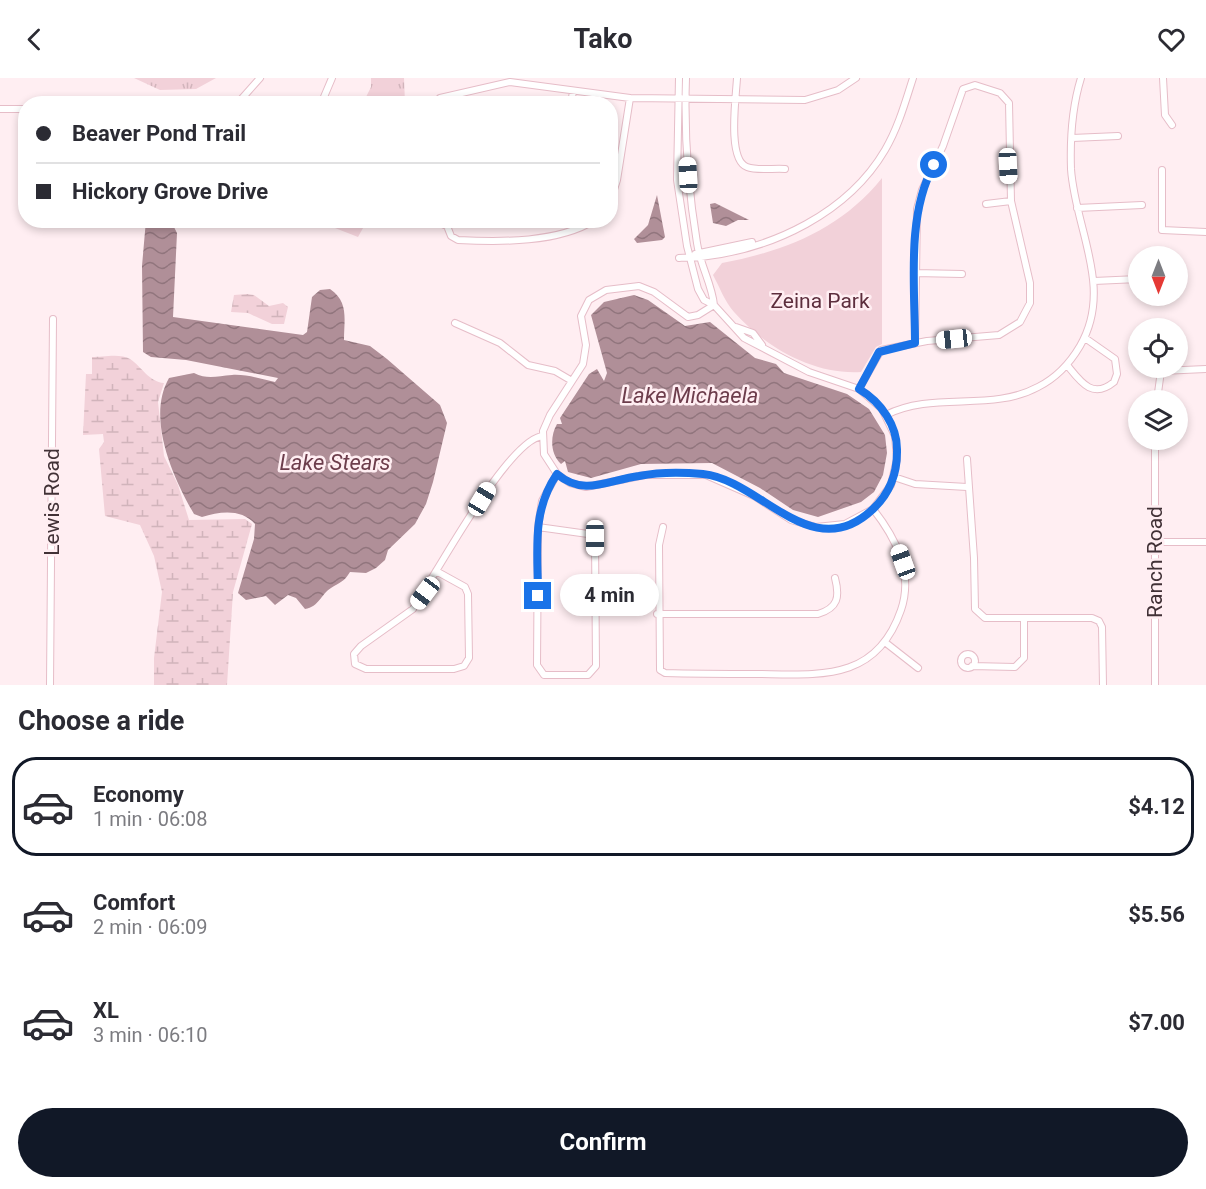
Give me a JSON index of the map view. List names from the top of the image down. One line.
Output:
{"streets":{"street":["Lewis Road","Ranch Road"]},"water":["Lake Michaela","Lake Stears"],"parks":["Zeina Park"],"north":"bottom","page":{"header":"Tako","banner":["Beaver Pond Trail","Hickory Grove Drive"],"bubble":"4 min","heading":"Choose a ride","list":[{"name":"Economy","note":"1 min · 06:08","value":"$4.12"},{"name":"Comfort","note":"2 min · 06:09","value":"$5.56"},{"name":"XL","note":"3 min · 06:10","value":"$7.00"}],"buttons":"Confirm"}}
